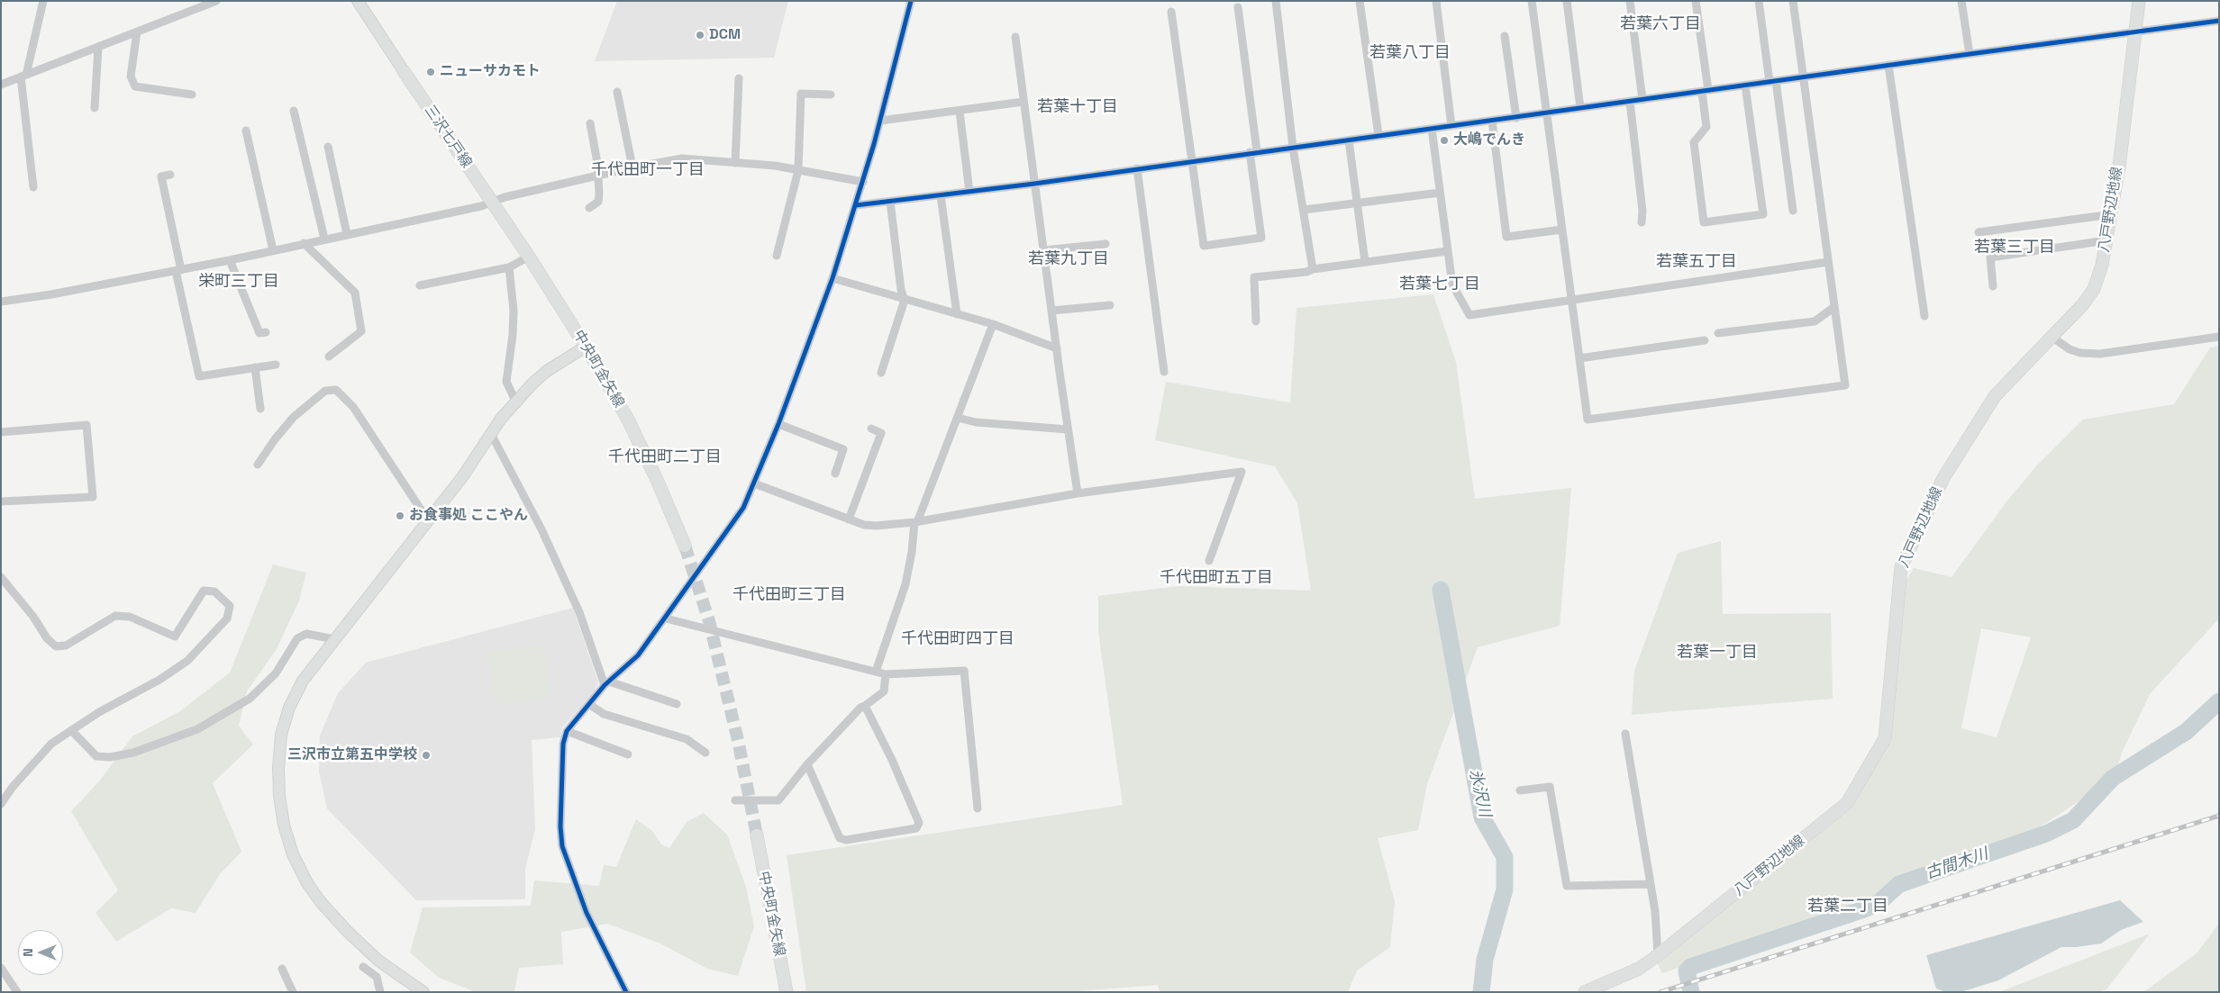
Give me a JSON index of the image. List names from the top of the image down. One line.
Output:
{"streets":{"main road":["三沢七戸線","八戸野辺地線","中央町金矢線"]},"crossings":[["三沢七戸線","中央町金矢線"]],"districts":["若葉六丁目","若葉八丁目","若葉十丁目","千代田町一丁目","若葉三丁目","若葉九丁目","若葉五丁目","栄町三丁目","若葉七丁目","千代田町二丁目","千代田町五丁目","千代田町三丁目","千代田町四丁目","若葉一丁目","若葉二丁目"],"water":["氷沢川","古間木川"],"places":["DCM","ニューサカモト","大嶋でんき","お食事処 ここやん","三沢市立第五中学校"],"north":"left"}
